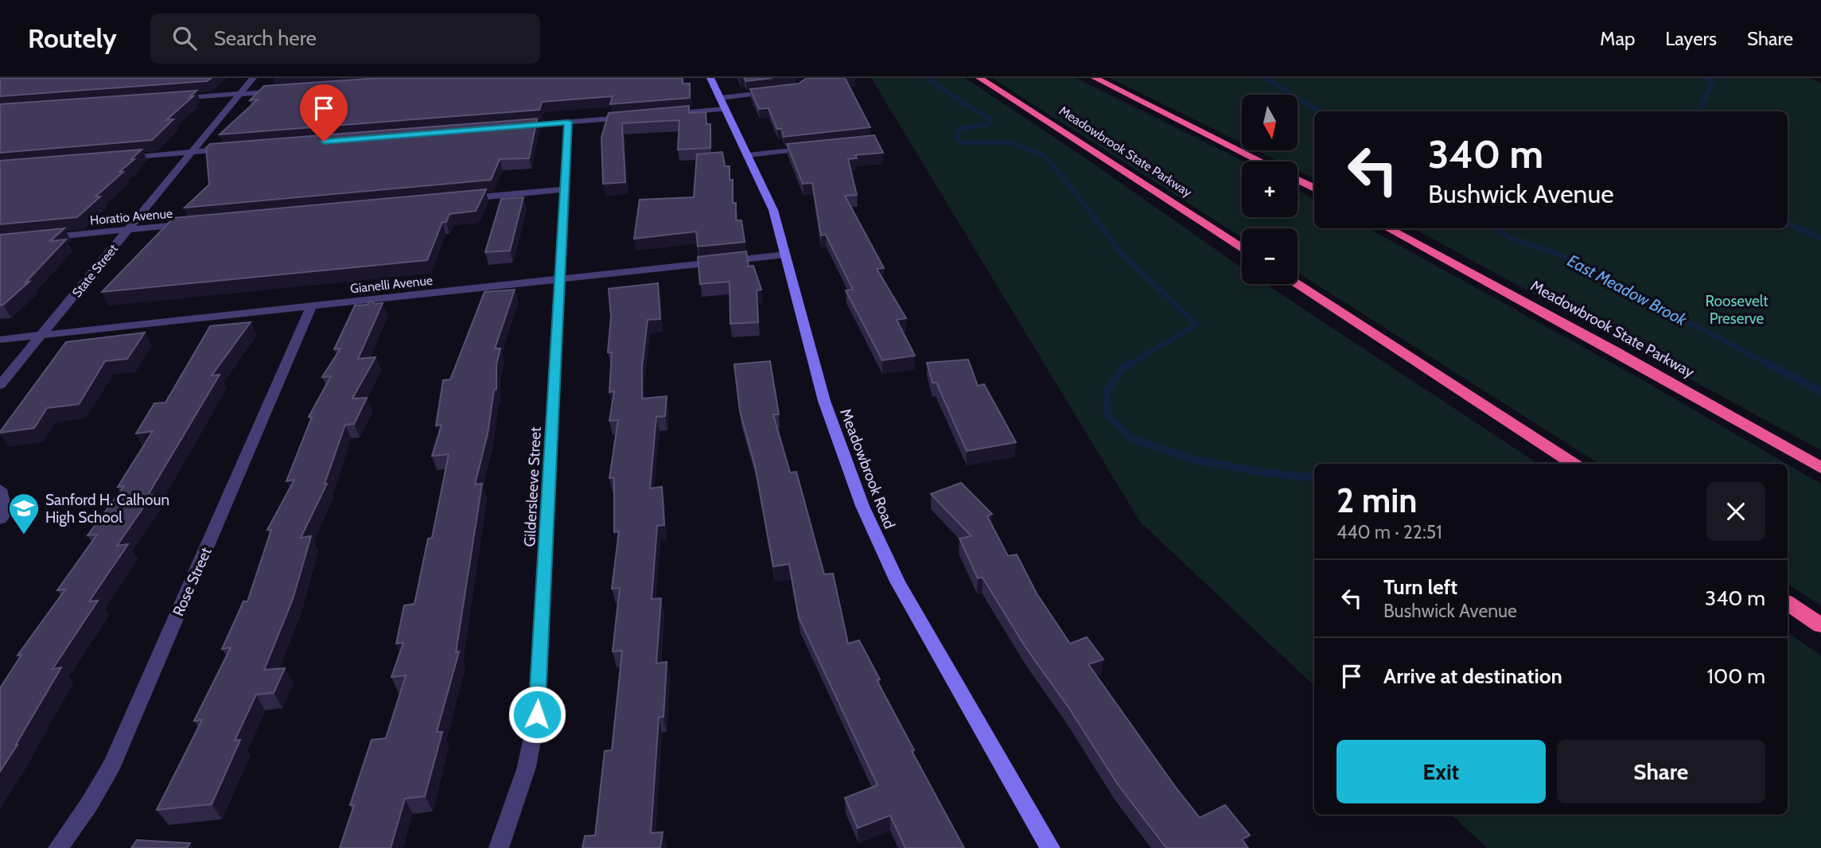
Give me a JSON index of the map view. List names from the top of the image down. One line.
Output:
{"streets":{"highway":["Meadowbrook State Parkway"],"street":["Horatio Avenue","State Street","Gianelli Avenue","Meadowbrook Road","Gildersleeve Street","Rose Street"]},"crossings":[["Horatio Avenue","State Street"],["State Street","Gianelli Avenue"],["Gianelli Avenue","Meadowbrook Road"],["Gianelli Avenue","Gildersleeve Street"],["Gianelli Avenue","Rose Street"]],"water":["East Meadow Brook"],"parks":["Roosevelt Preserve"],"places":{"school or university":["Sanford H. Calhoun High School"]},"north":"bottom","page":{"header":"Routely","search":"Search here","nav":["Map","Layers","Share"],"map_buttons":["+","−"],"turn":["340 m","Bushwick Avenue"],"heading":["2 min","440 m · 22:51"],"list":[{"name":"Turn left","note":"Bushwick Avenue","value":"340 m"},{"name":"Arrive at destination","value":"100 m"}],"buttons":["Exit","Share"]}}
